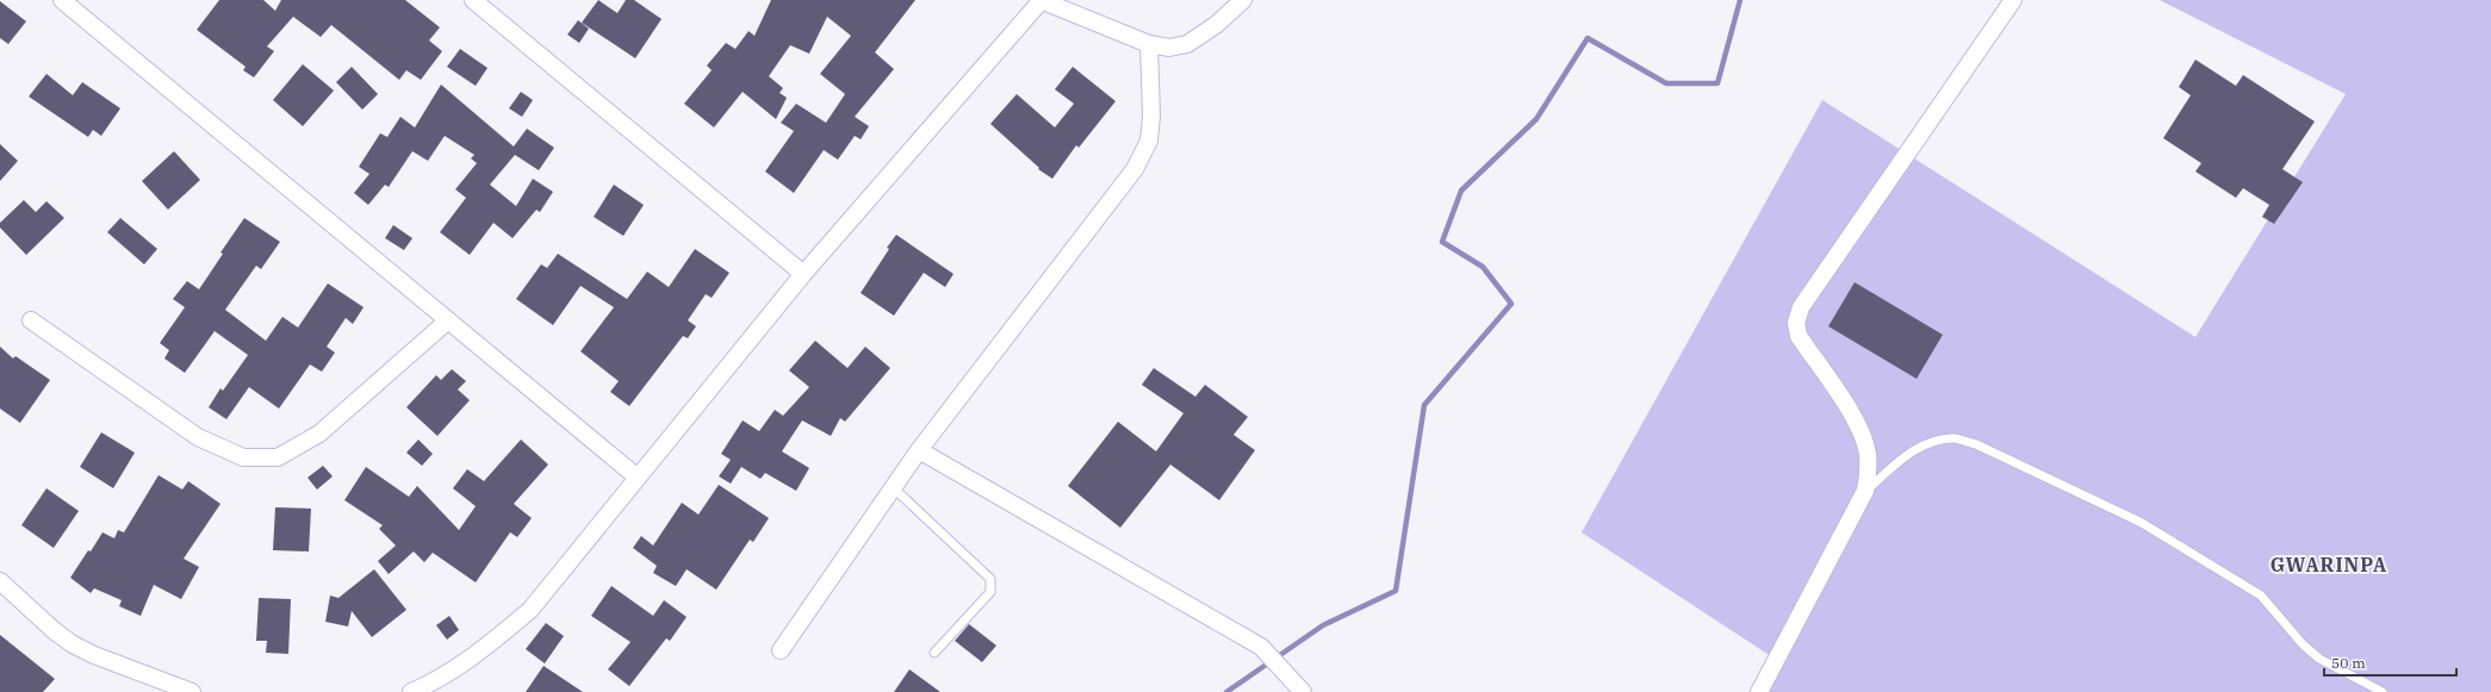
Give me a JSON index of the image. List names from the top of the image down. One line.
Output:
{"districts":["GWARINPA"],"scale_bar":"50 m"}
